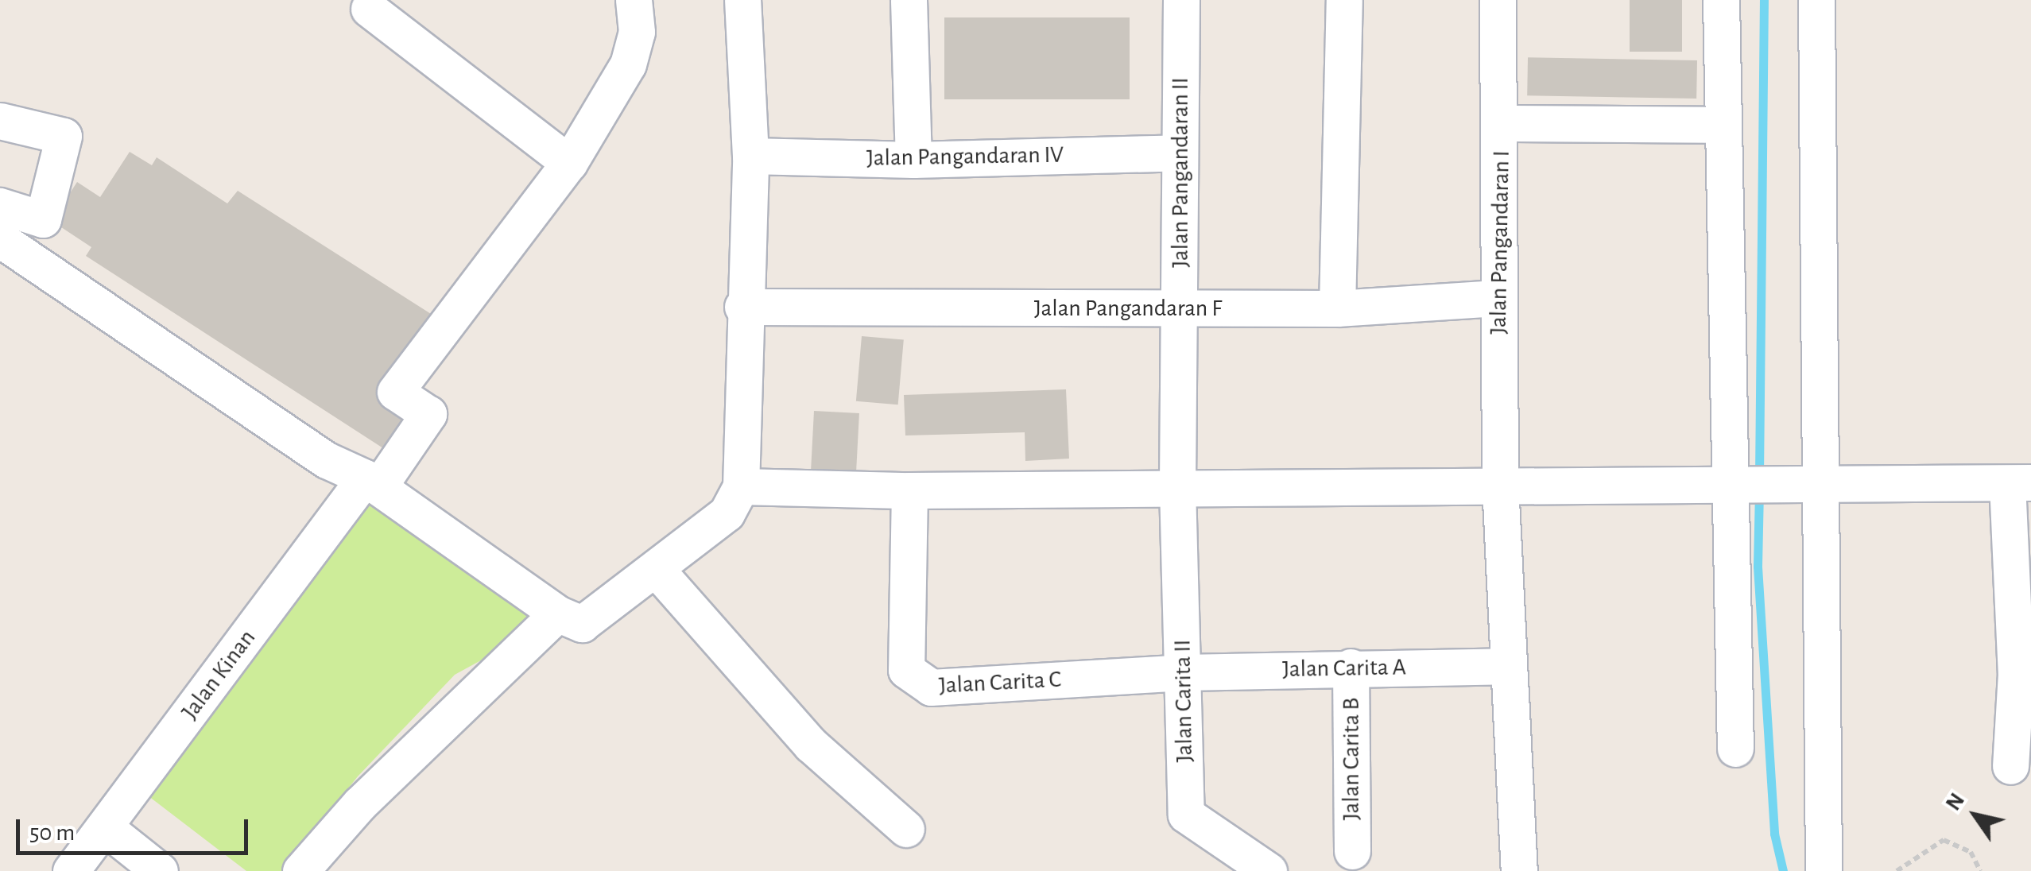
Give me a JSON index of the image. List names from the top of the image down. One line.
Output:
{"streets":{"street":["Jalan Pangandaran IV","Jalan Pangandaran II","Jalan Pangandaran I","Jalan Pangandaran F","Jalan Carita A","Jalan Kinan","Jalan Carita C","Jalan Carita II","Jalan Carita B"]},"crossings":[["Jalan Pangandaran IV","Jalan Pangandaran II"],["Jalan Pangandaran II","Jalan Pangandaran F"],["Jalan Pangandaran II","Jalan Carita II"],["Jalan Pangandaran I","Jalan Pangandaran F"],["Jalan Pangandaran I","Jalan Carita A"],["Jalan Carita A","Jalan Carita C"],["Jalan Carita A","Jalan Carita II"],["Jalan Carita A","Jalan Carita B"],["Jalan Carita C","Jalan Carita II"]],"scale_bar":"50 m","north":"top left"}
